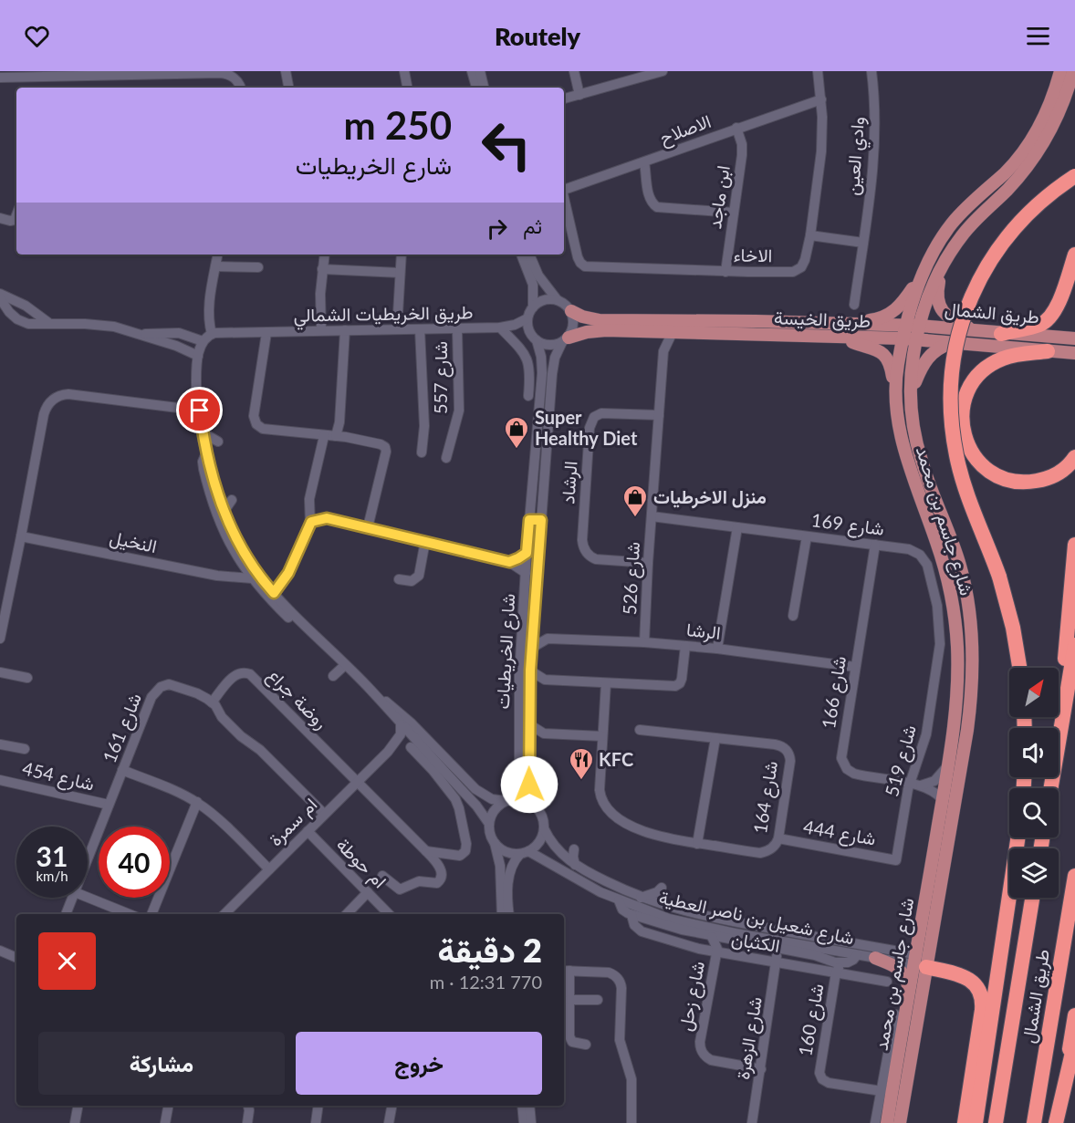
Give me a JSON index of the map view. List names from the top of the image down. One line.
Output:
{"streets":{"highway":["طريق الشمال"],"main road":["طريق الخيسة","شارع جاسم بن محمد"],"street":["الاصلاح","وادي العين","ابن ماجد","الاخاء","طريق الخريطيات الشمالي","شارع 557","الرشاد","شارع 169","النخيل","شارع 526","الرشا","شارع الخريطيات","شارع 166","روضة جراع","شارع 161","شارع 519","شارع 454","شارع 164","ام سمرة","شارع 444","ام حوطة","شارع شعيل بن ناصر العطية","الكثبان","شارع زحل","شارع 160","شارع الزهرة"]},"crossings":[["الاصلاح","ابن ماجد"],["الاصلاح","الاخاء"],["ابن ماجد","الاخاء"],["طريق الشمال","طريق الخيسة"],["طريق الشمال","شارع جاسم بن محمد"],["طريق الخريطيات الشمالي","طريق الخيسة"],["طريق الخريطيات الشمالي","شارع 557"],["طريق الخريطيات الشمالي","شارع الخريطيات"],["طريق الخيسة","شارع جاسم بن محمد"],["طريق الخيسة","شارع 526"],["طريق الخيسة","شارع الخريطيات"],["الرشاد","شارع 526"],["شارع جاسم بن محمد","شارع 166"],["شارع جاسم بن محمد","شارع شعيل بن ناصر العطية"],["شارع 169","شارع 526"],["شارع 169","شارع 166"],["شارع 169","شارع 519"],["شارع 526","الرشا"],["الرشا","شارع 166"],["شارع الخريطيات","شارع شعيل بن ناصر العطية"],["شارع 166","شارع 519"],["روضة جراع","شارع 161"],["روضة جراع","ام سمرة"],["شارع 161","شارع 454"],["شارع 161","ام سمرة"],["شارع 519","شارع 444"],["شارع 164","شارع 444"],["ام سمرة","ام حوطة"],["شارع شعيل بن ناصر العطية","الكثبان"],["شارع شعيل بن ناصر العطية","شارع 160"],["الكثبان","شارع زحل"],["الكثبان","شارع 160"],["الكثبان","شارع الزهرة"],["شارع زحل","شارع الزهرة"]],"places":{"shop":["Super Healthy Diet","منزل الاخرطيات"],"restaurant":["KFC"]},"north":"top right","page":{"header":"Routely","turn":["250 m","شارع الخريطيات"],"then":"ثم","speed":"31 km/h","limit":"40","heading":["2 دقيقة","770 m · 12:31"],"buttons":["خروج","مشاركة"]}}
